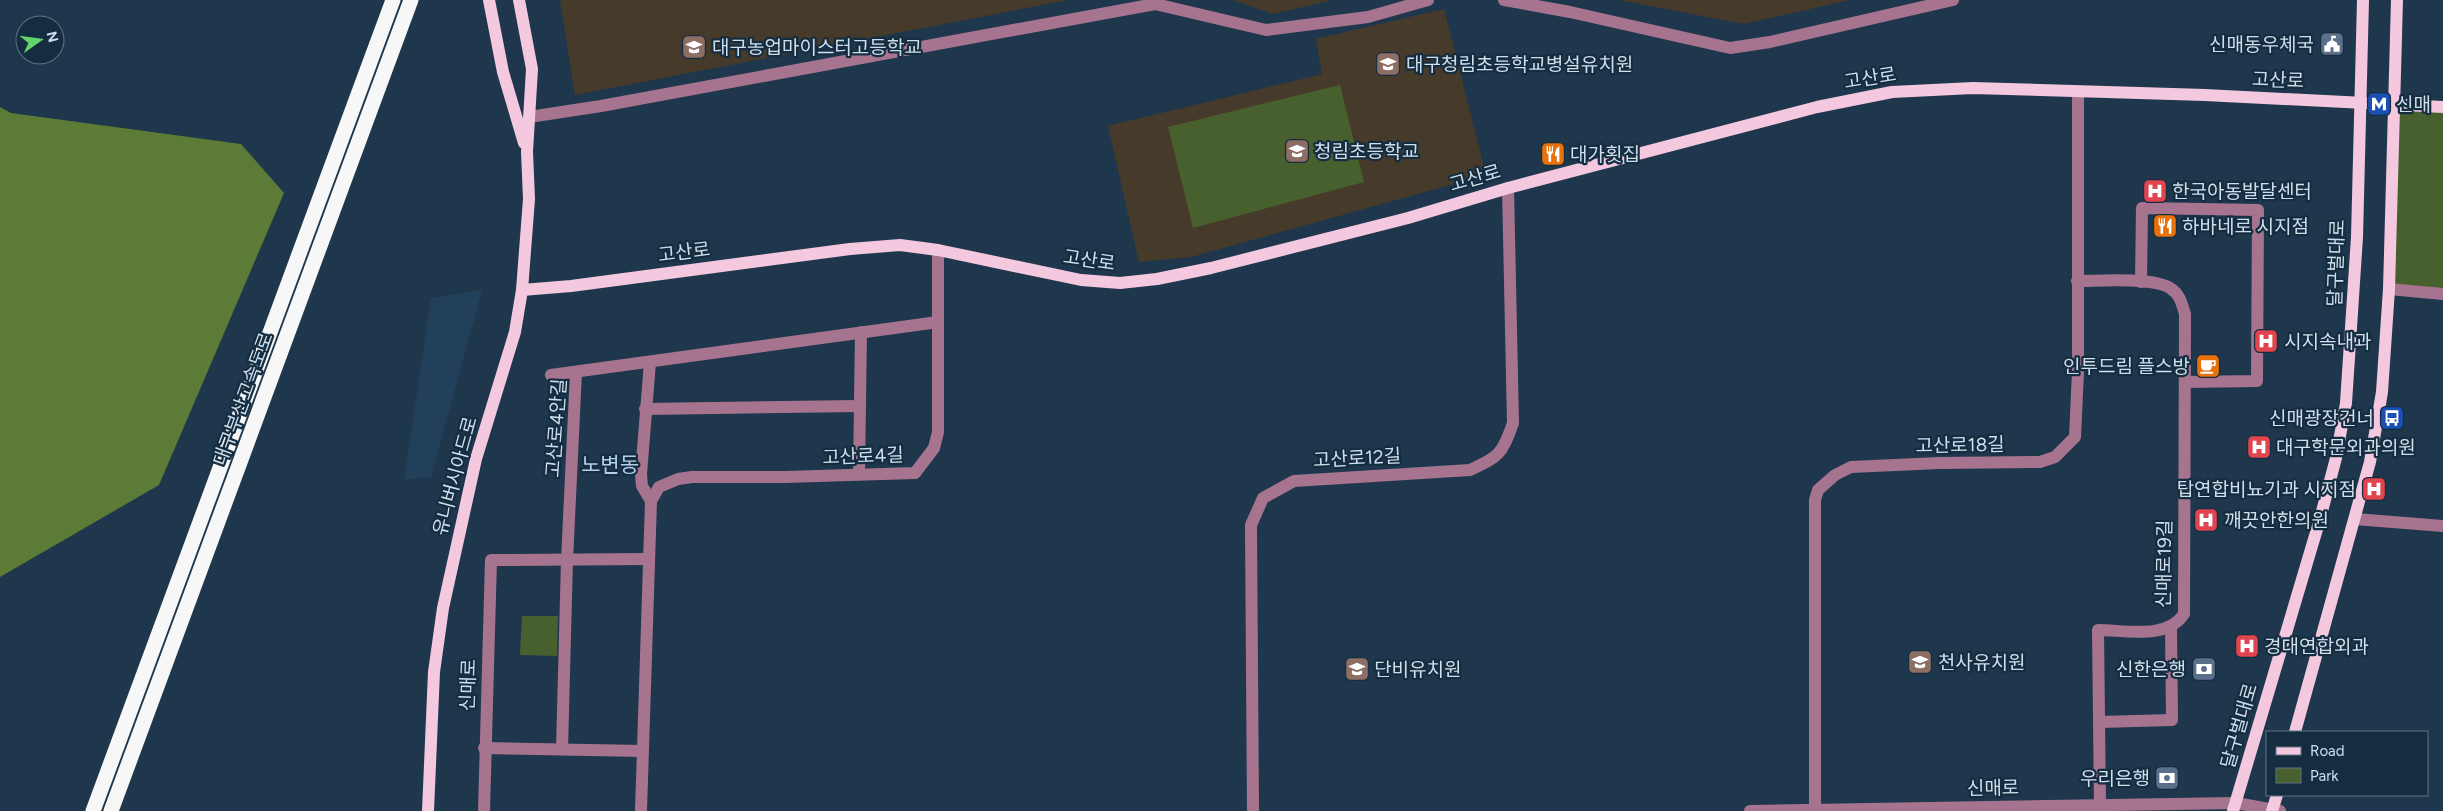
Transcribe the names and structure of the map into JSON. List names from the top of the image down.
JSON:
{
  "streets": {
    "highway": ["대구부산고속도로"],
    "main road": ["고산로", "달구벌대로", "유니버시아드로"],
    "street": [
      "고산로4안길",
      "고산로18길",
      "고산로4길",
      "고산로12길",
      "신매로19길",
      "신매로"
    ]
  },
  "crossings": [
    ["고산로", "달구벌대로"],
    ["고산로", "고산로18길"],
    ["고산로", "고산로4길"],
    ["고산로", "고산로12길"],
    ["고산로", "유니버시아드로"],
    ["달구벌대로", "신매로"],
    ["고산로4안길", "고산로4길"],
    ["고산로4안길", "신매로"],
    ["고산로18길", "신매로19길"],
    ["고산로18길", "신매로"],
    ["신매로19길", "신매로"]
  ],
  "districts": ["노변동"],
  "places": {
    "public building": ["신매동우체국"],
    "school or university": [
      "대구농업마이스터고등학교",
      "대구청림초등학교병설유치원",
      "청림초등학교",
      "천사유치원",
      "단비유치원"
    ],
    "metro station": ["신매"],
    "restaurant": ["대가횟집", "하바네로 시지점"],
    "hospital": [
      "한국아동발달센터",
      "시지속내과",
      "대구학문외과의원",
      "탑연합비뇨기과 시지점",
      "깨끗안한의원",
      "경대연합외과"
    ],
    "cafe": ["인투드림 플스방"],
    "bus stop": ["신매광장건너"],
    "bank": ["신한은행", "우리은행"]
  },
  "legend": ["Road", "Park"],
  "north": "right"
}
